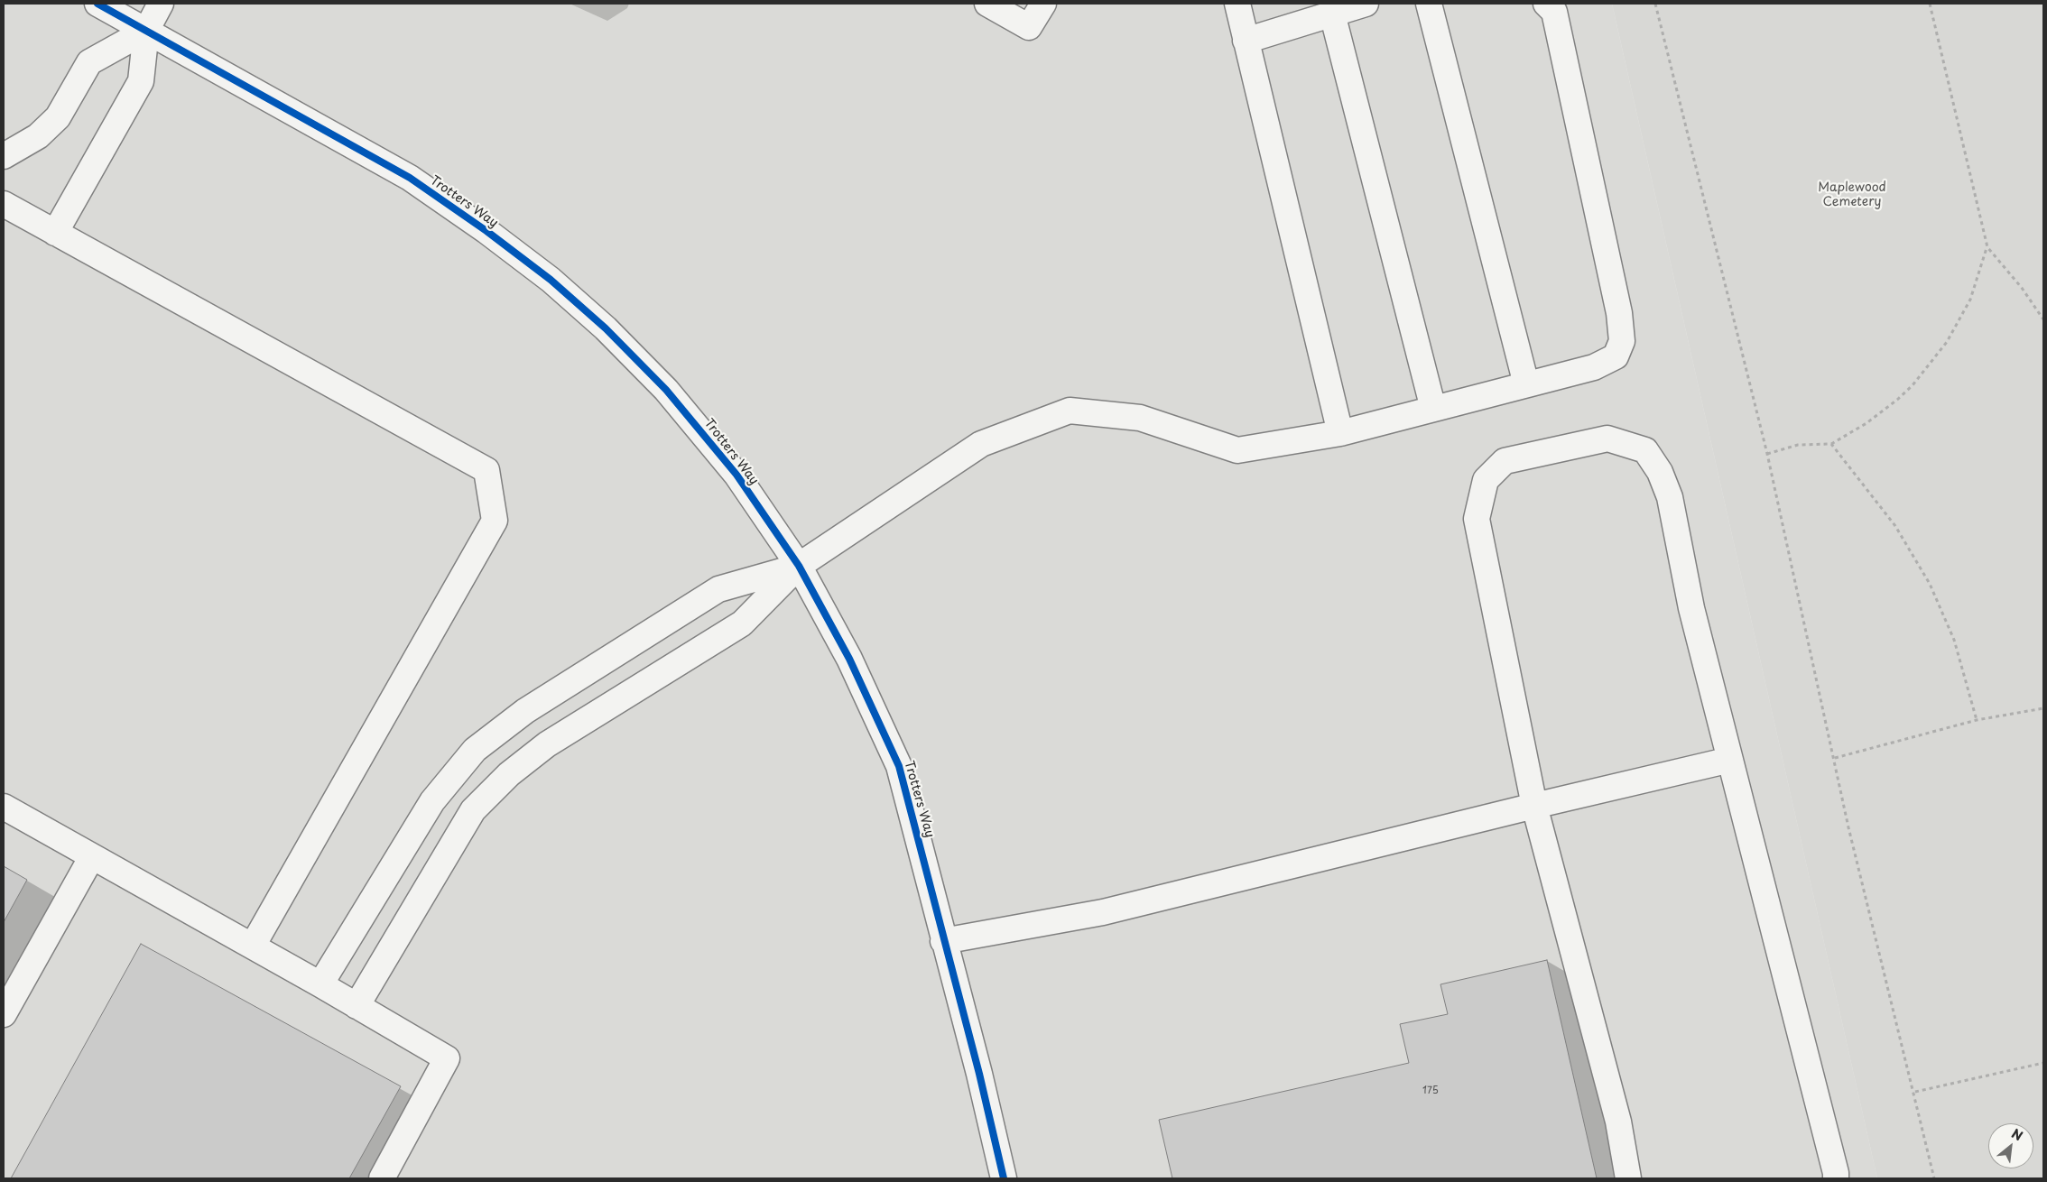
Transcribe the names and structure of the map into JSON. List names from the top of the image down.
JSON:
{
  "streets": {
    "street": ["Trotters Way"]
  },
  "parks": ["Maplewood Cemetery"],
  "house_numbers": ["175"],
  "north": "top right"
}
